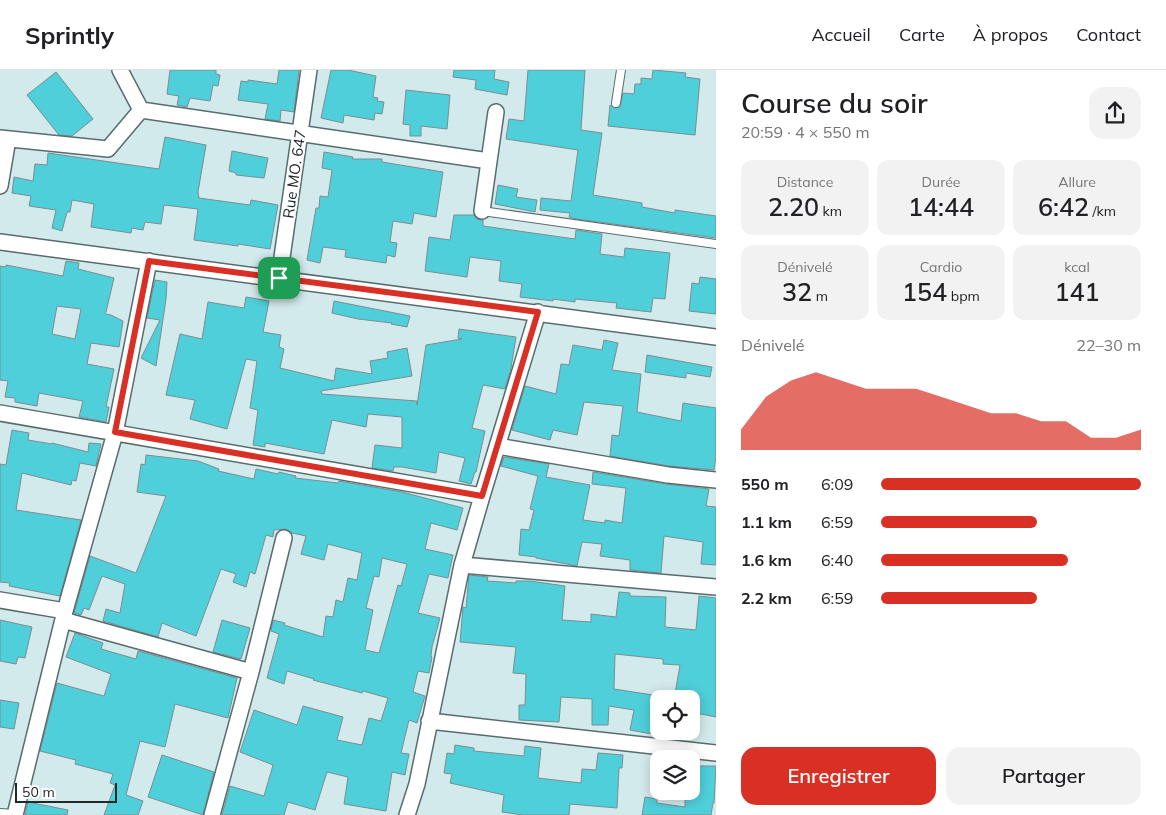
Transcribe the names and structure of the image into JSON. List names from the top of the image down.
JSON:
{
  "streets": {
    "street": ["Rue MO. 647"]
  },
  "scale_bar": "50 m",
  "page": {
    "header": "Sprintly",
    "nav": [
      "Accueil",
      "Carte",
      "À propos",
      "Contact"
    ],
    "heading": ["Course du soir", "20:59 · 4 × 550 m"],
    "stats": [
      ["Distance", "2.20 km"],
      ["Durée", "14:44"],
      ["Allure", "6:42 /km"],
      ["Dénivelé", "32 m"],
      ["Cardio", "154 bpm"],
      ["kcal", "141"]
    ],
    "chart": ["Dénivelé", "22–30 m"],
    "list": [
      {
        "name": "550 m",
        "note": "6:09"
      },
      {
        "name": "1.1 km",
        "note": "6:59"
      },
      {
        "name": "1.6 km",
        "note": "6:40"
      },
      {
        "name": "2.2 km",
        "note": "6:59"
      }
    ],
    "buttons": ["Enregistrer", "Partager"],
    "scale": "50 m"
  }
}
